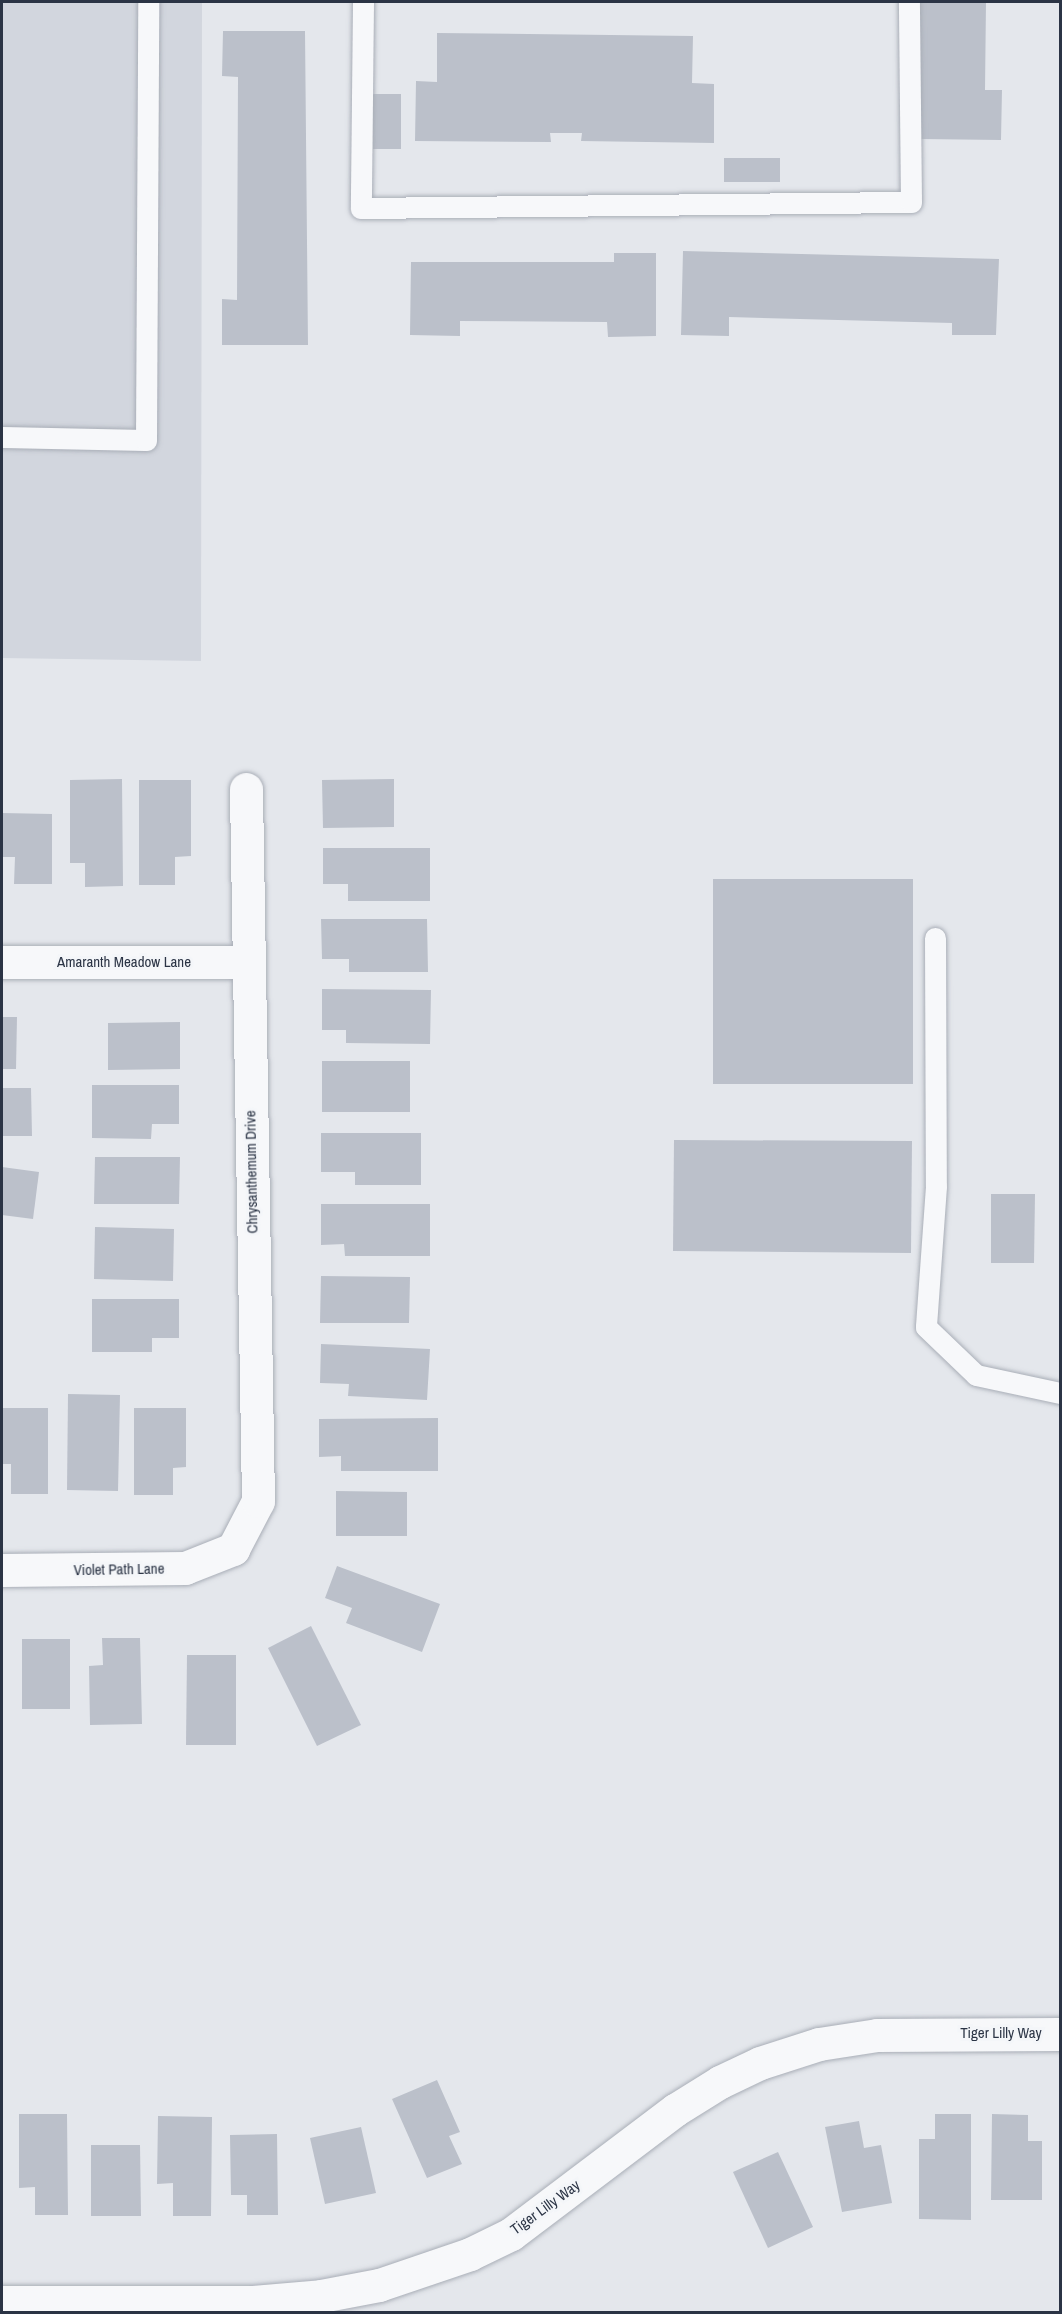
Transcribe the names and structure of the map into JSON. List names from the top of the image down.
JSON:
{
  "streets": {
    "street": [
      "Amaranth Meadow Lane",
      "Chrysanthemum Drive",
      "Violet Path Lane",
      "Tiger Lilly Way"
    ]
  },
  "crossings": [
    ["Amaranth Meadow Lane", "Chrysanthemum Drive"],
    ["Chrysanthemum Drive", "Violet Path Lane"]
  ]
}
